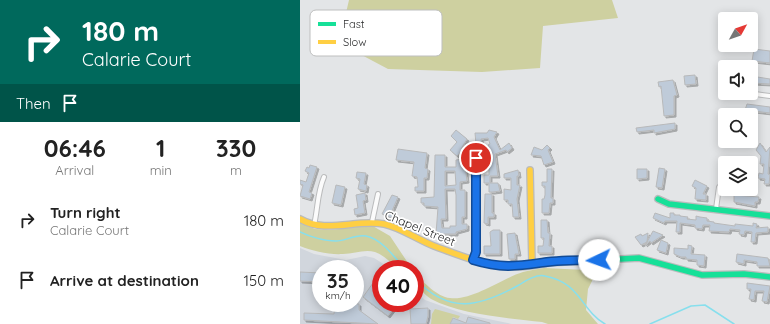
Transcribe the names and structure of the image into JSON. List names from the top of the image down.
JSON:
{
  "streets": {
    "street": ["Chapel Street"]
  },
  "legend": ["Fast", "Slow"],
  "north": "top right",
  "page": {
    "turn": ["180 m", "Calarie Court"],
    "then": "Then",
    "eta": [
      "06:46",
      "Arrival",
      "1",
      "min",
      "330",
      "m"
    ],
    "list": [
      {
        "name": "Turn right",
        "note": "Calarie Court",
        "value": "180 m"
      },
      {
        "name": "Arrive at destination",
        "value": "150 m"
      }
    ],
    "speed": "35 km/h",
    "limit": "40"
  }
}
